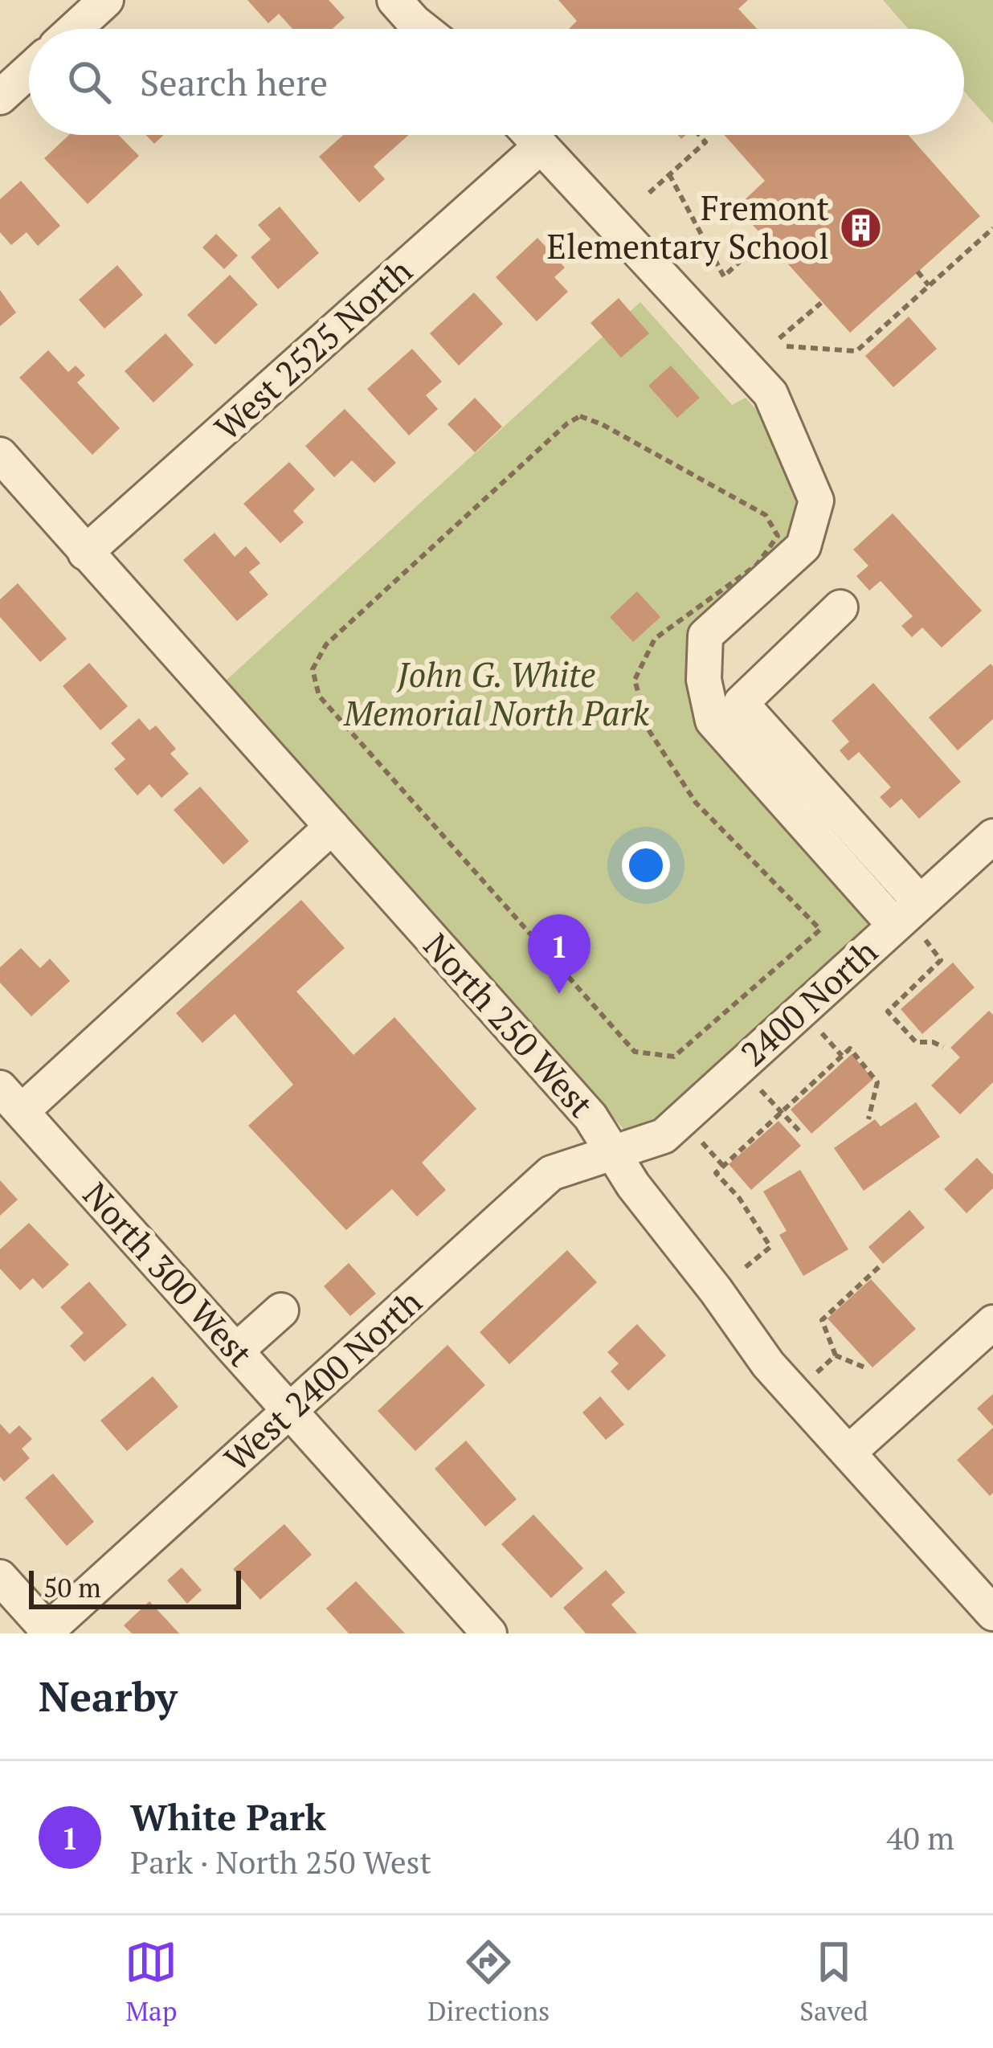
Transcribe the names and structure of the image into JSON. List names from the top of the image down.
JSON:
{
  "streets": {
    "street": [
      "West 2525 North",
      "2400 North",
      "North 250 West",
      "North 300 West",
      "West 2400 North"
    ]
  },
  "crossings": [
    ["West 2525 North", "North 250 West"],
    ["2400 North", "North 250 West"],
    ["2400 North", "West 2400 North"],
    ["North 250 West", "West 2400 North"],
    ["North 300 West", "West 2400 North"]
  ],
  "parks": ["John G. White Memorial North Park"],
  "places": {
    "building": ["Fremont Elementary School"]
  },
  "scale_bar": "50 m",
  "page": {
    "search": "Search here",
    "pins": "1",
    "scale": "50 m",
    "heading": "Nearby",
    "list": [
      {
        "mark": "1",
        "name": "White Park",
        "note": "Park · North 250 West",
        "value": "40 m"
      }
    ],
    "nav": ["Map", "Directions", "Saved"]
  }
}
